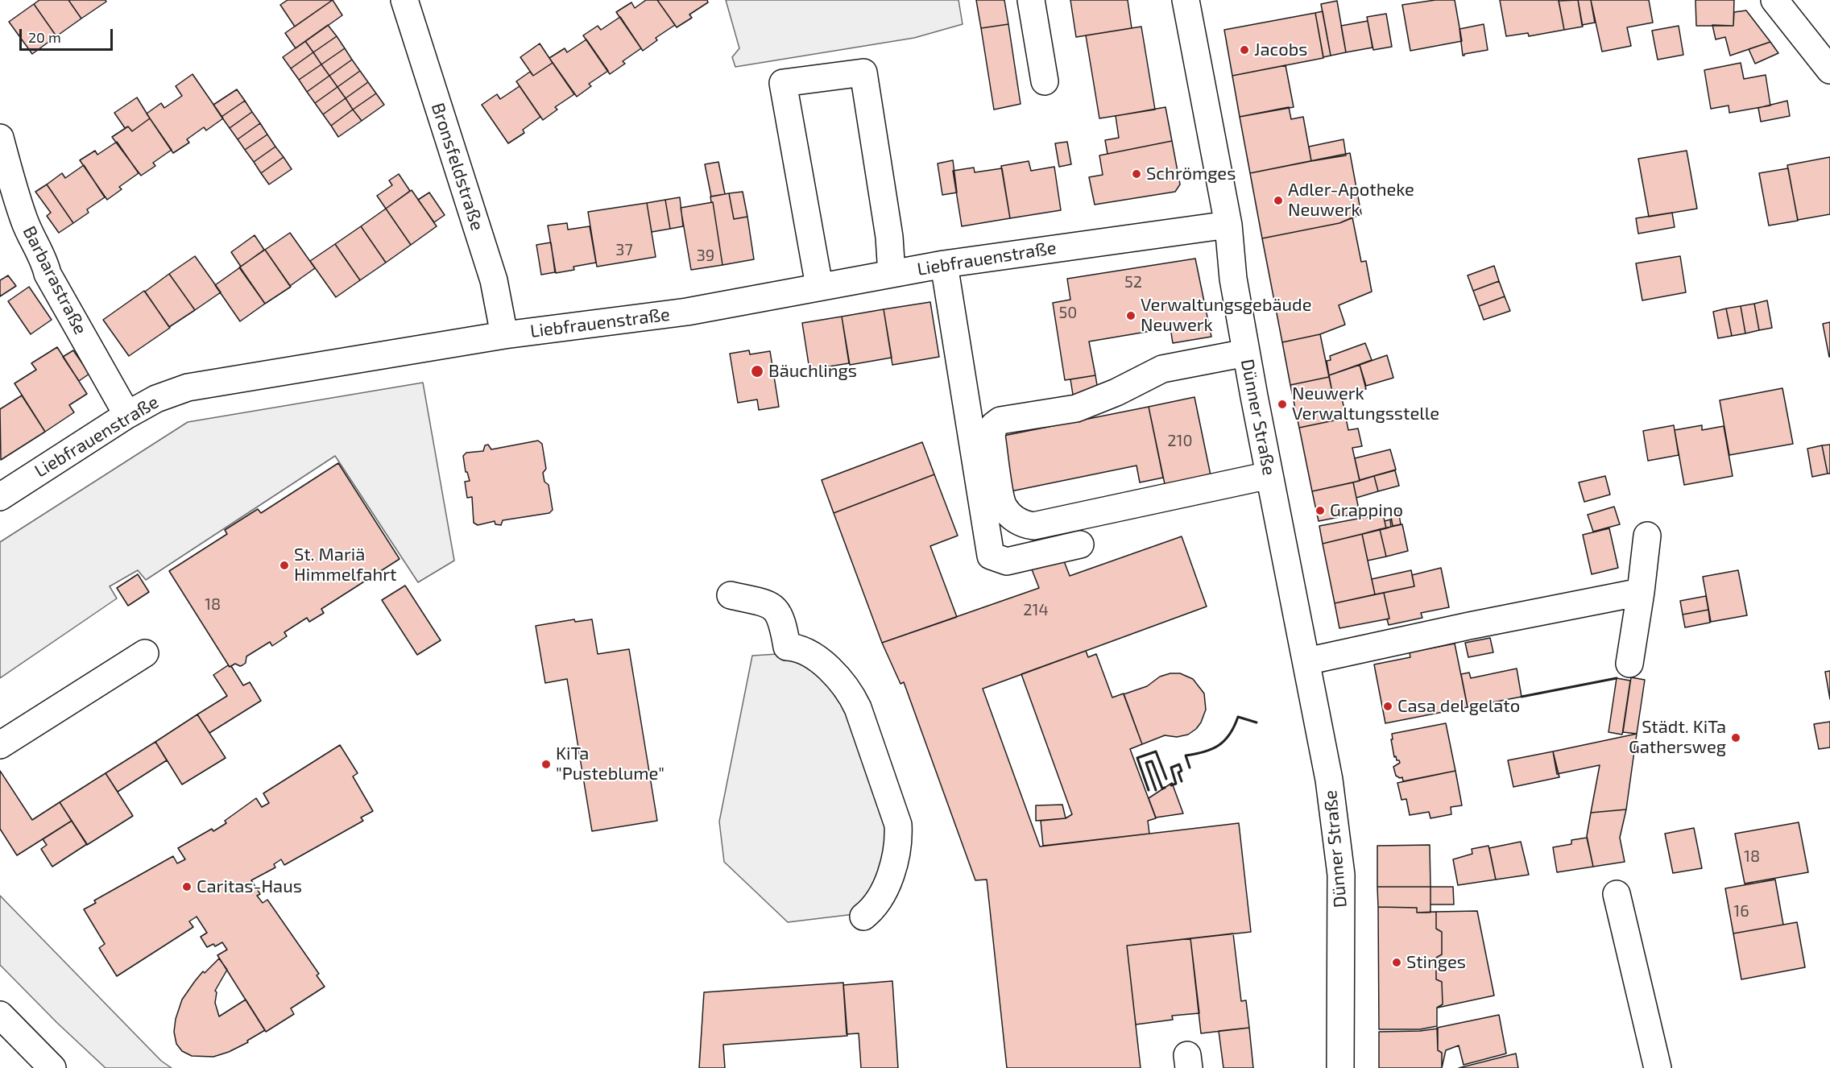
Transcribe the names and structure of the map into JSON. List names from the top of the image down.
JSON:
{
  "streets": {
    "street": [
      "Bronsfeldstraße",
      "Liebfrauenstraße",
      "Barbarastraße",
      "Dünner Straße"
    ]
  },
  "crossings": [
    ["Bronsfeldstraße", "Liebfrauenstraße"],
    ["Liebfrauenstraße", "Barbarastraße"],
    ["Liebfrauenstraße", "Dünner Straße"]
  ],
  "places": [
    "Jacobs",
    "Schrömges",
    "Adler-Apotheke Neuwerk",
    "Verwaltungsgebäude Neuwerk",
    "Bäuchlings",
    "Neuwerk Verwaltungsstelle",
    "Grappino",
    "St. Mariä Himmelfahrt",
    "Casa del gelato",
    "Städt. KiTa Gathersweg",
    "KiTa \"Pusteblume\"",
    "Caritas-Haus",
    "Stinges"
  ],
  "house_numbers": [
    "37",
    "39",
    "52",
    "50",
    "210",
    "18",
    "214",
    "18",
    "16"
  ],
  "scale_bar": "20 m"
}
